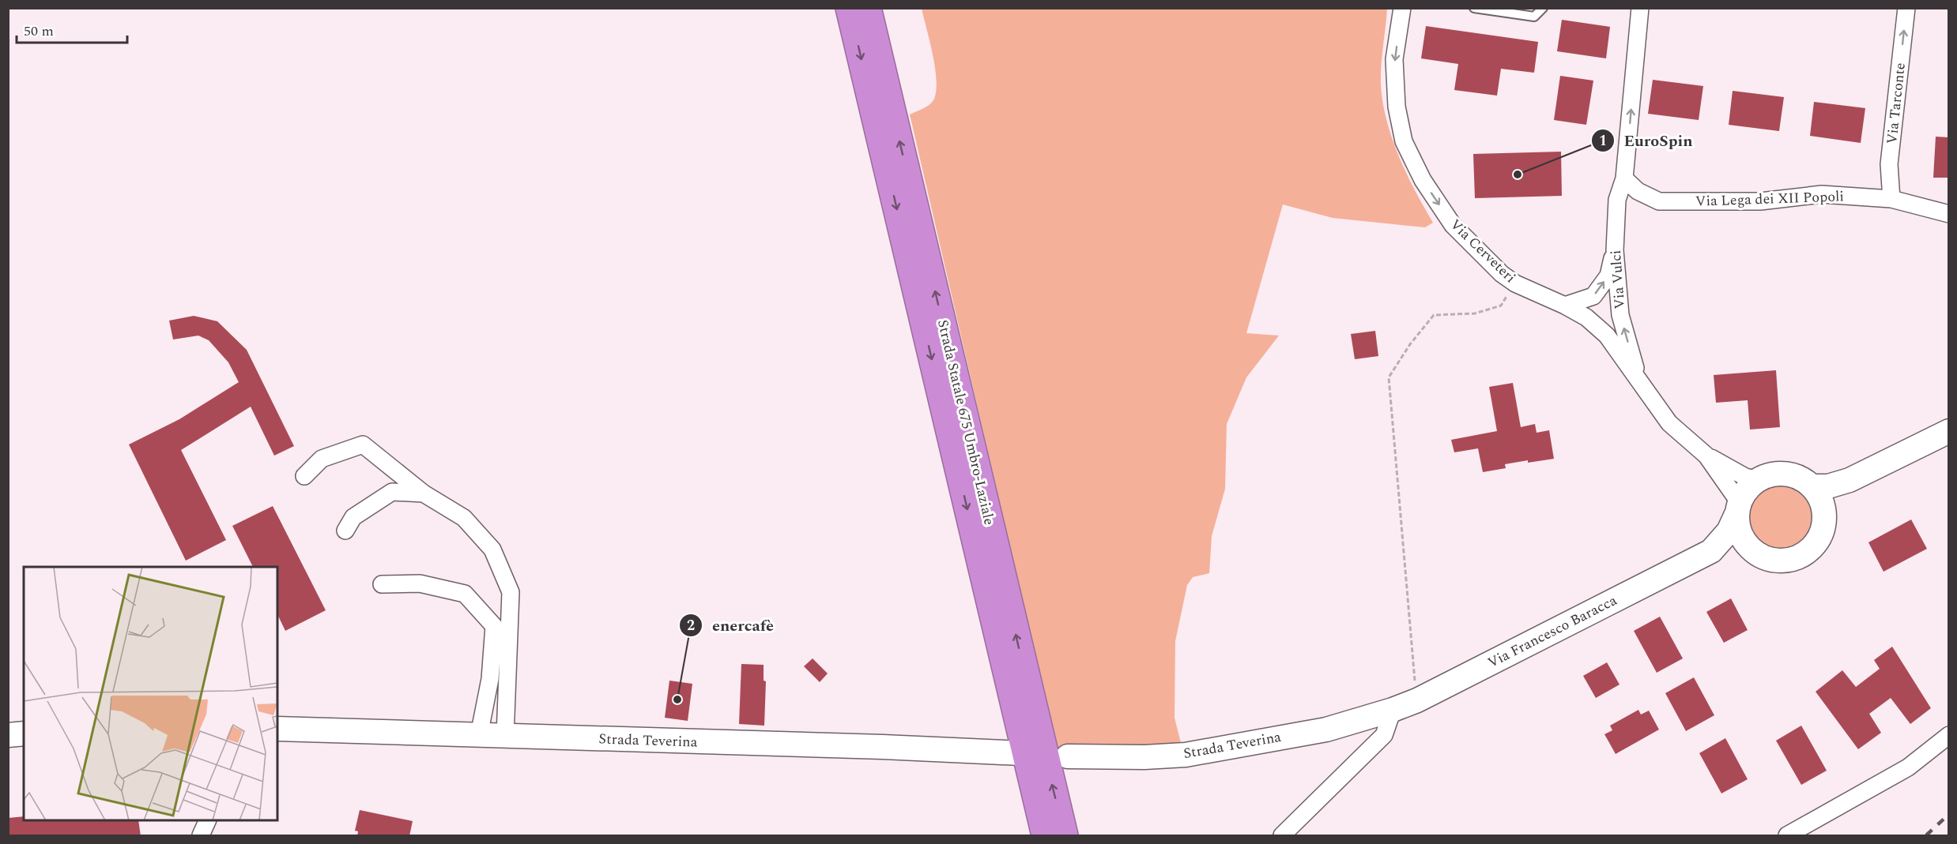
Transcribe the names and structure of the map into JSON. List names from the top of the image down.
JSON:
{
  "streets": {
    "highway": ["Strada Statale 675 Umbro-Laziale"],
    "main road": ["Via Francesco Baracca", "Strada Teverina"],
    "street": [
      "Via Tarconte",
      "Via Lega dei XII Popoli",
      "Via Cerveteri",
      "Via Vulci"
    ]
  },
  "crossings": [
    ["Via Tarconte", "Via Lega dei XII Popoli"],
    ["Via Lega dei XII Popoli", "Via Vulci"],
    ["Via Cerveteri", "Via Vulci"],
    ["Via Francesco Baracca", "Strada Teverina"]
  ],
  "one_way": ["Via Tarconte", "Via Cerveteri", "Via Vulci"],
  "places": ["EuroSpin", "enercafè"],
  "scale_bar": "50 m"
}
